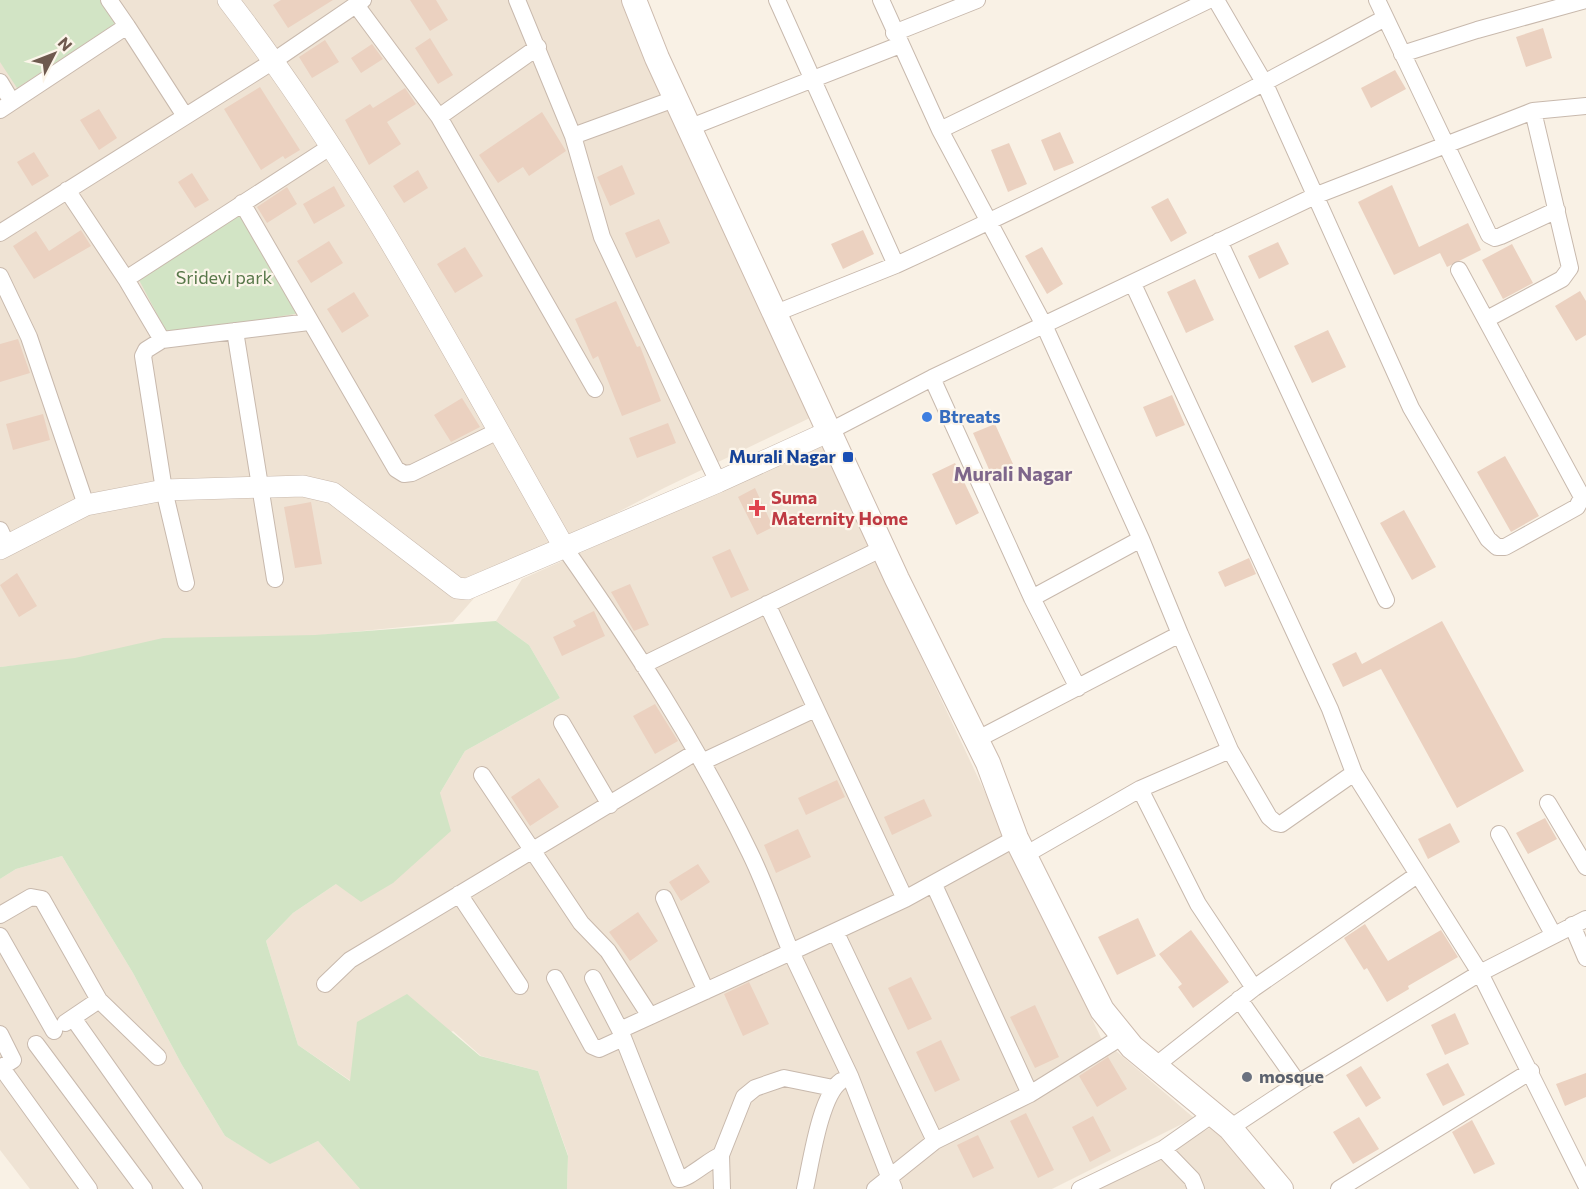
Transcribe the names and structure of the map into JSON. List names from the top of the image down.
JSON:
{
  "districts": ["Murali Nagar"],
  "parks": ["Sridevi park"],
  "places": {
    "other": ["Btreats", "mosque"],
    "transit": ["Murali Nagar"],
    "health": ["Suma Maternity Home"]
  },
  "north": "top right"
}
